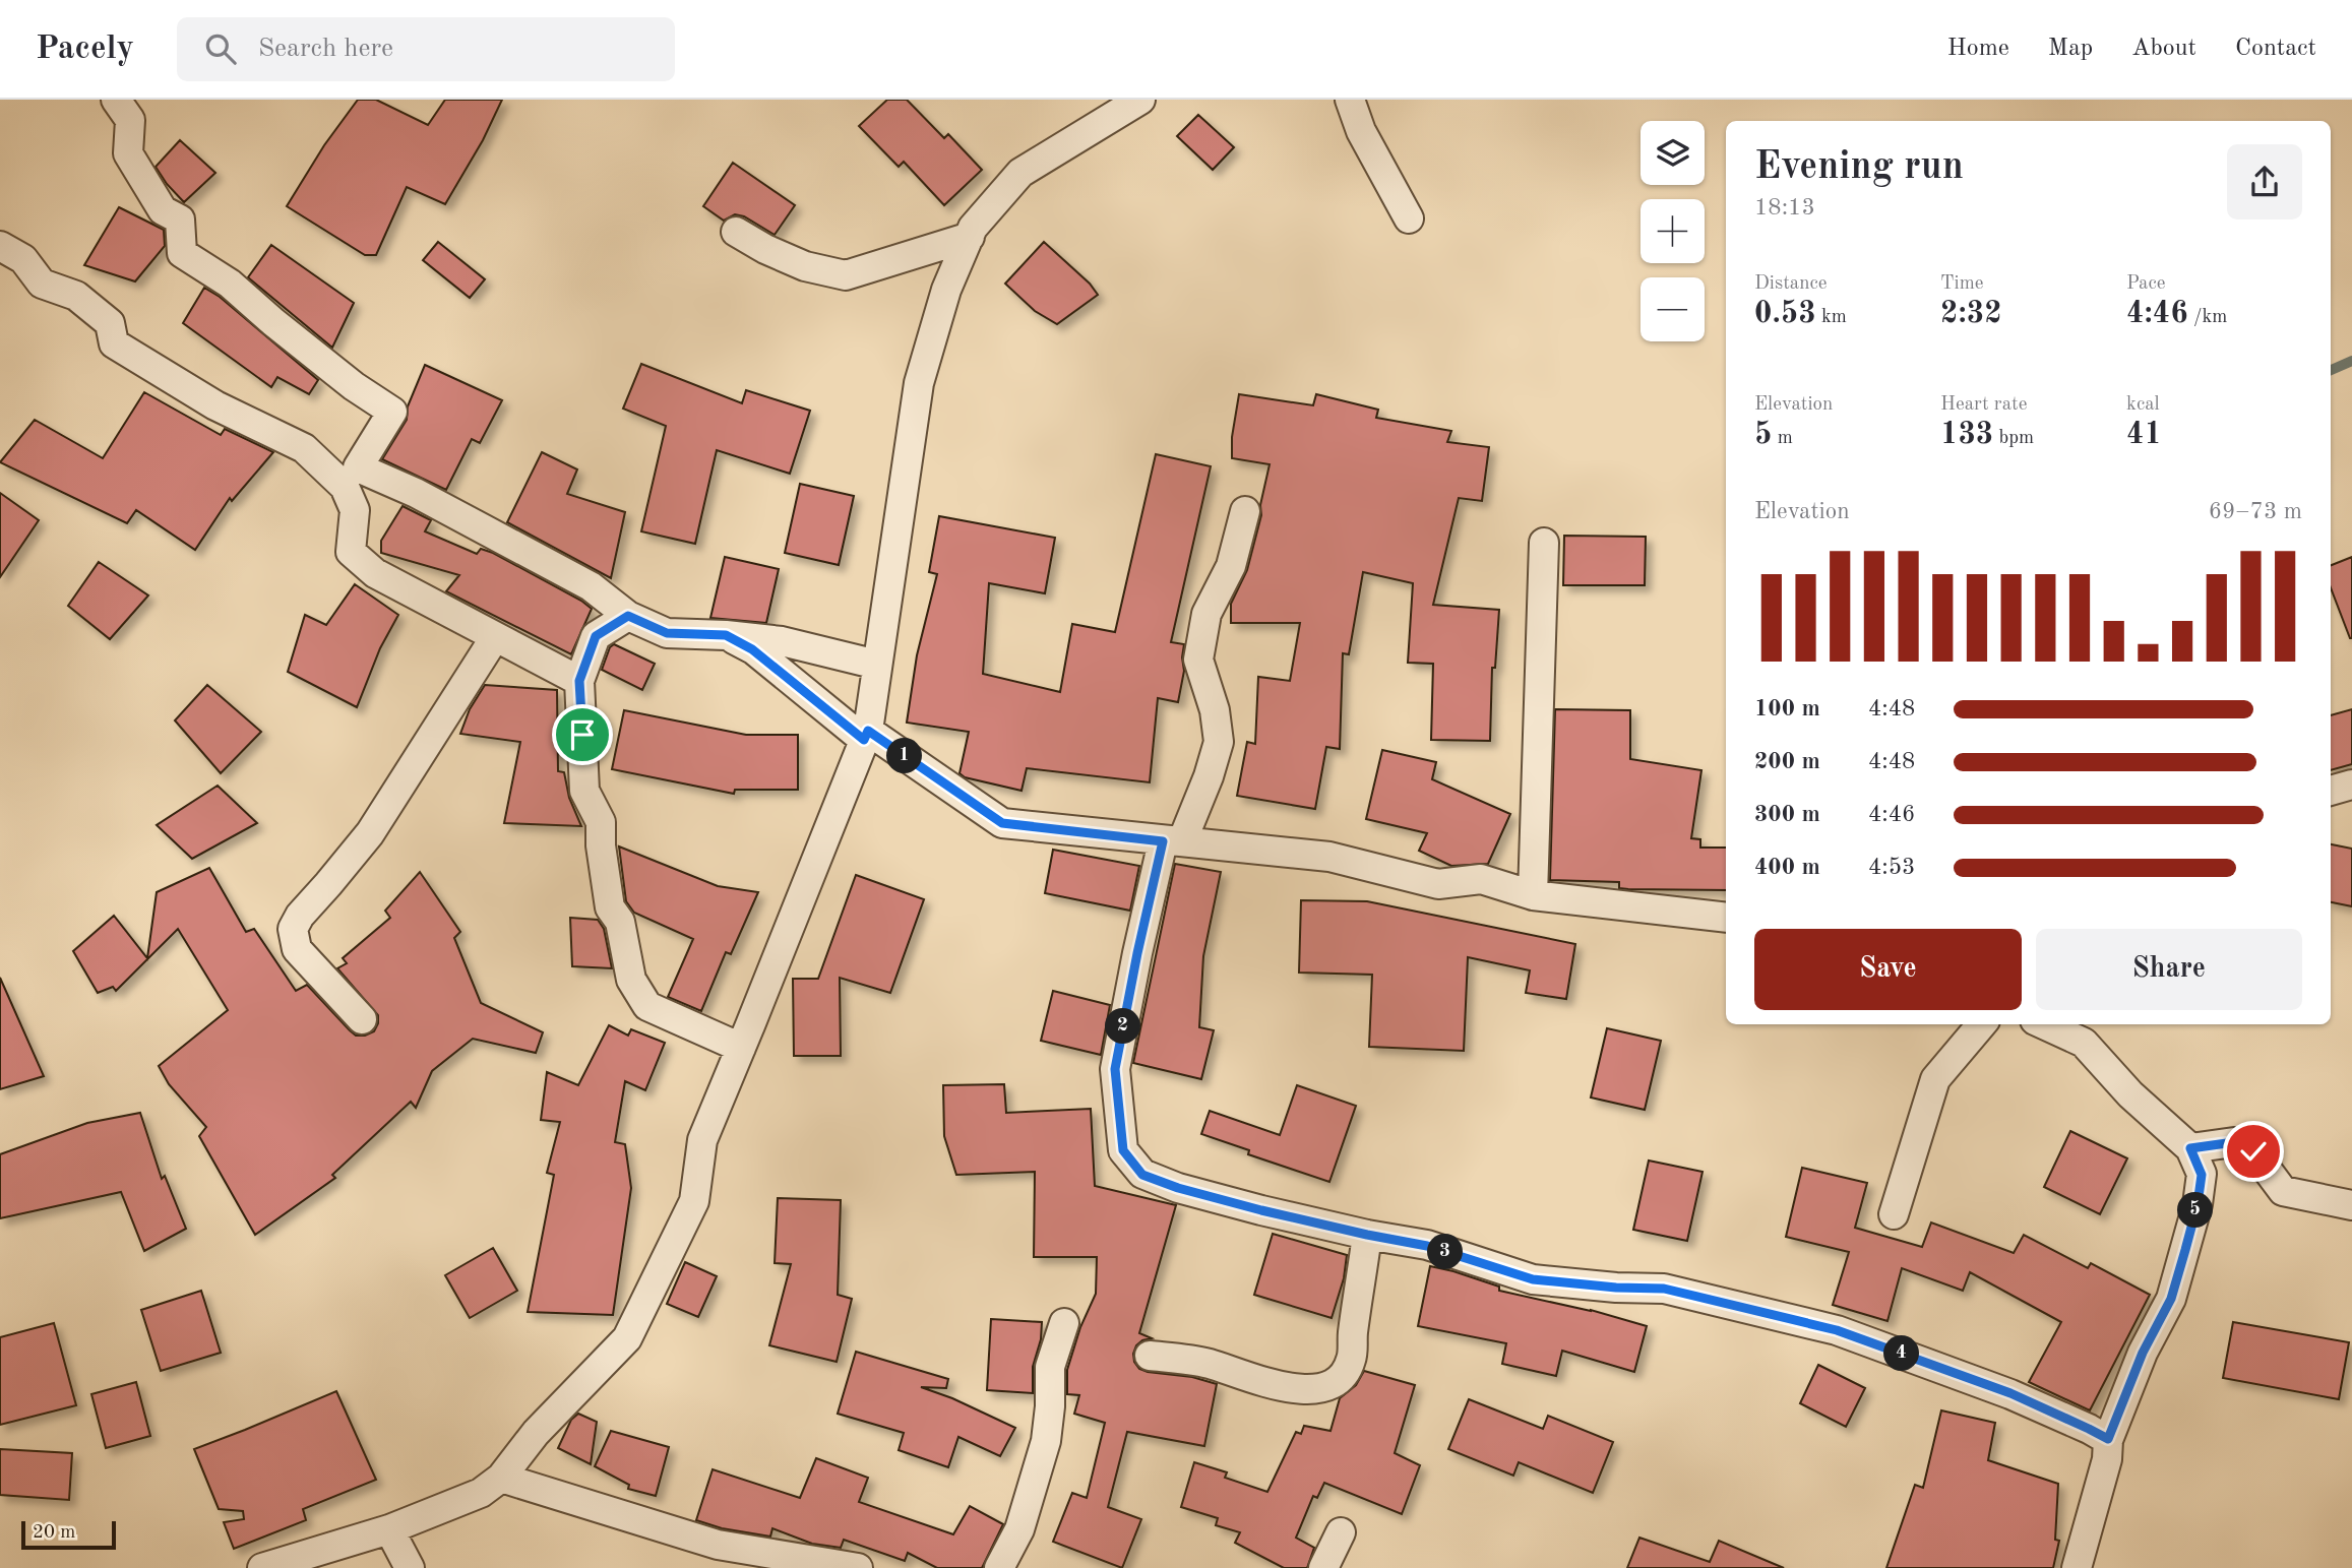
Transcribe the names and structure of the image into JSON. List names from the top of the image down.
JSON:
{
  "scale_bar": "20 m",
  "page": {
    "header": "Pacely",
    "search": "Search here",
    "nav": [
      "Home",
      "Map",
      "About",
      "Contact"
    ],
    "map_buttons": ["+", "−"],
    "heading": ["Evening run", "18:13"],
    "stats": [
      ["Distance", "0.53 km"],
      ["Time", "2:32"],
      ["Pace", "4:46 /km"],
      ["Elevation", "5 m"],
      ["Heart rate", "133 bpm"],
      ["kcal", "41"]
    ],
    "chart": ["Elevation", "69–73 m"],
    "list": [
      {
        "name": "100 m",
        "note": "4:48"
      },
      {
        "name": "200 m",
        "note": "4:48"
      },
      {
        "name": "300 m",
        "note": "4:46"
      },
      {
        "name": "400 m",
        "note": "4:53"
      }
    ],
    "pins": [
      "1",
      "2",
      "5",
      "3",
      "4"
    ],
    "buttons": ["Save", "Share"],
    "scale": "20 m"
  }
}
